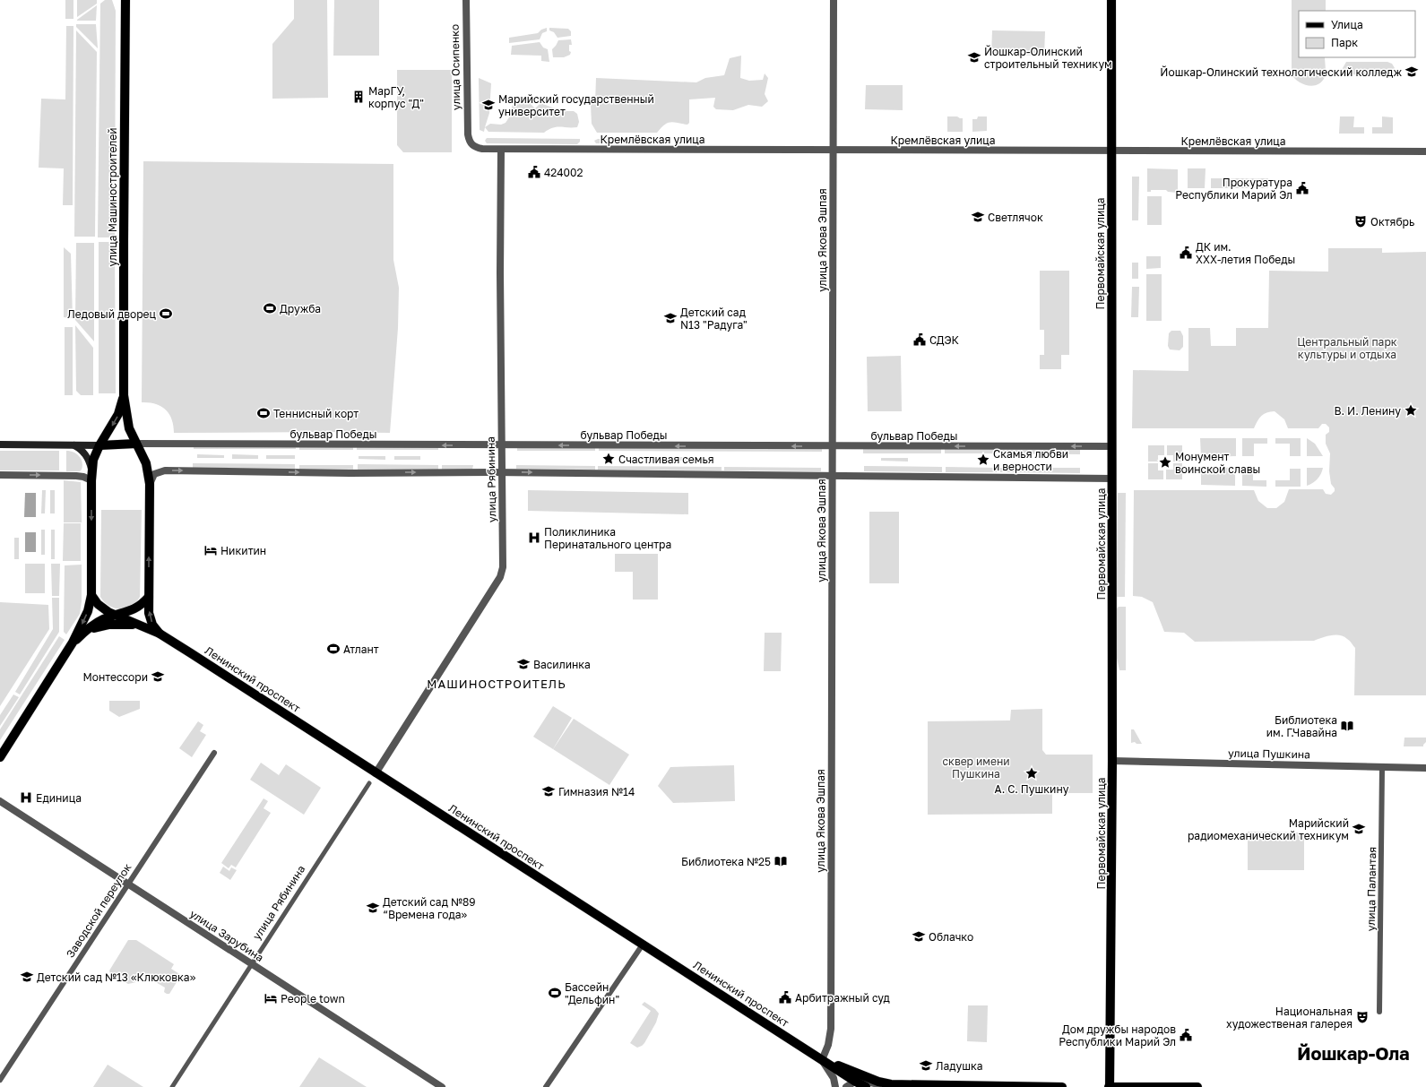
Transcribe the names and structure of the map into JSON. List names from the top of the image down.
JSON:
{
  "streets": {
    "main road": ["улица Машиностроителей", "Первомайская улица", "Ленинский проспект"],
    "street": [
      "улица Осипенко",
      "Кремлёвская улица",
      "улица Якова Эшпая",
      "бульвар Победы",
      "улица Рябинина",
      "улица Пушкина",
      "улица Палантая",
      "Заводской переулок",
      "улица Зарубина"
    ]
  },
  "crossings": [
    ["улица Осипенко", "Кремлёвская улица"],
    ["Кремлёвская улица", "улица Якова Эшпая"],
    ["Кремлёвская улица", "Первомайская улица"],
    ["Кремлёвская улица", "улица Рябинина"],
    ["улица Машиностроителей", "бульвар Победы"],
    ["улица Машиностроителей", "Ленинский проспект"],
    ["улица Якова Эшпая", "бульвар Победы"],
    ["улица Якова Эшпая", "Ленинский проспект"],
    ["Первомайская улица", "бульвар Победы"],
    ["Первомайская улица", "улица Пушкина"],
    ["бульвар Победы", "улица Рябинина"],
    ["улица Рябинина", "Ленинский проспект"],
    ["улица Рябинина", "улица Зарубина"],
    ["улица Пушкина", "улица Палантая"],
    ["Заводской переулок", "улица Зарубина"]
  ],
  "districts": ["МАШИНОСТРОИТЕЛЬ", "Йошкар-Ола"],
  "parks": ["Центральный парк культуры и отдыха", "сквер имени Пушкина"],
  "places": {
    "school or university": [
      "Йошкар-Олинский строительный техникум",
      "Йошкар-Олинский технологический колледж",
      "Марийский государственный университет",
      "Светлячок",
      "Детский сад N13 \"Радуга\"",
      "Василинка",
      "Монтессори",
      "Гимназия №14",
      "Марийский радиомеханический техникум",
      "Детский сад №89 “Времена года»",
      "Облачко",
      "Детский сад №13 «Клюковка»",
      "Ладушка"
    ],
    "building": ["МарГУ, корпус \"Д\""],
    "public building": [
      "424002",
      "Прокуратура Республики Марий Эл",
      "ДК им. ХХХ-летия Победы",
      "СДЭК",
      "Арбитражный суд",
      "Дом дружбы народов Республики Марий Эл"
    ],
    "theatre": ["Октябрь", "Национальная художественая галерея"],
    "sports": [
      "Дружба",
      "Ледовый дворец",
      "Теннисный корт",
      "Атлант",
      "Бассейн \"Дельфин\""
    ],
    "place": [
      "В. И. Ленину",
      "Счастливая семья",
      "Скамья любви и верности",
      "Монумент воинской славы",
      "А. С. Пушкину"
    ],
    "hospital": ["Поликлиника Перинатального центра", "Единица"],
    "hotel": ["Никитин", "People town"],
    "library": ["Библиотека им. Г.Чавайна", "Библиотека №25"]
  },
  "legend": ["Улица", "Парк"]
}
